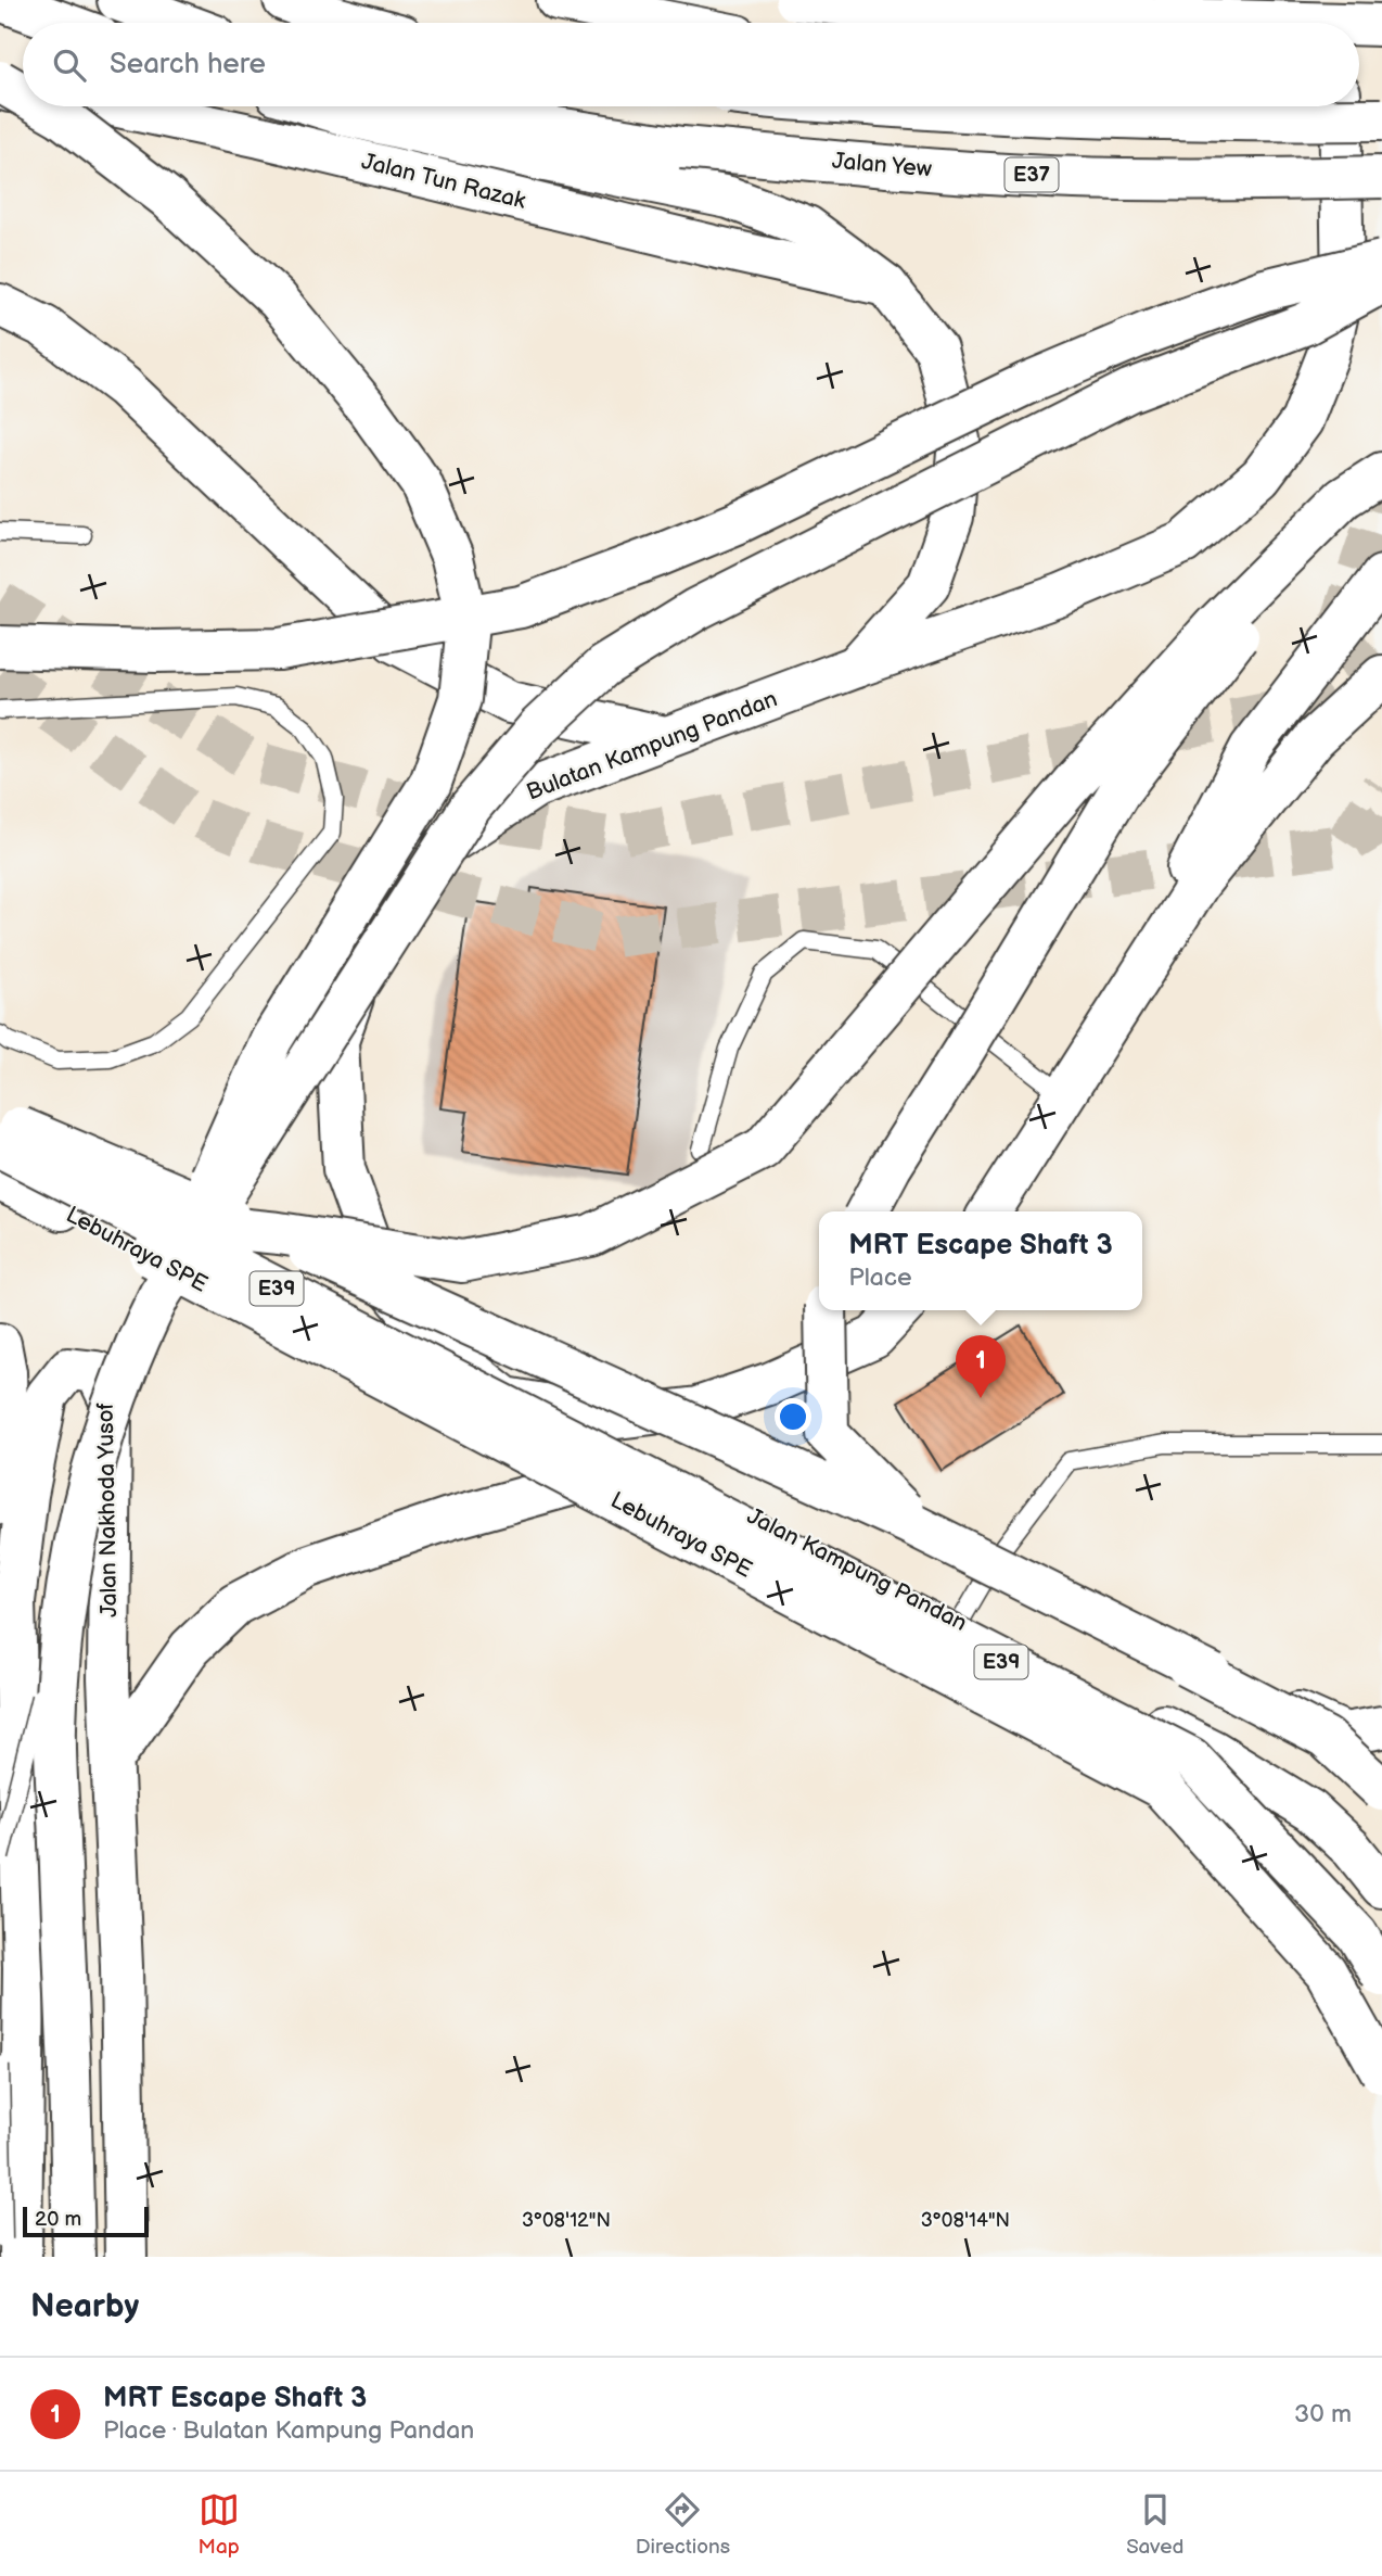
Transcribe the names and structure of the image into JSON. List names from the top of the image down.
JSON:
{
  "streets": {
    "main road": [
      "Jalan Yew",
      "E37",
      "Jalan Tun Razak",
      "Bulatan Kampung Pandan",
      "Lebuhraya SPE",
      "E39",
      "Jalan Nakhoda Yusof",
      "Jalan Kampung Pandan"
    ]
  },
  "crossings": [
    ["Bulatan Kampung Pandan", "Jalan Kampung Pandan"]
  ],
  "scale_bar": "20 m",
  "page": {
    "search": "Search here",
    "popup": ["MRT Escape Shaft 3", "Place"],
    "pins": "1",
    "scale": "20 m",
    "heading": "Nearby",
    "list": [
      {
        "mark": "1",
        "name": "MRT Escape Shaft 3",
        "note": "Place · Bulatan Kampung Pandan",
        "value": "30 m"
      }
    ],
    "nav": ["Map", "Directions", "Saved"]
  },
  "coordinates": ["3°08'12\"N", "3°08'14\"N"]
}
